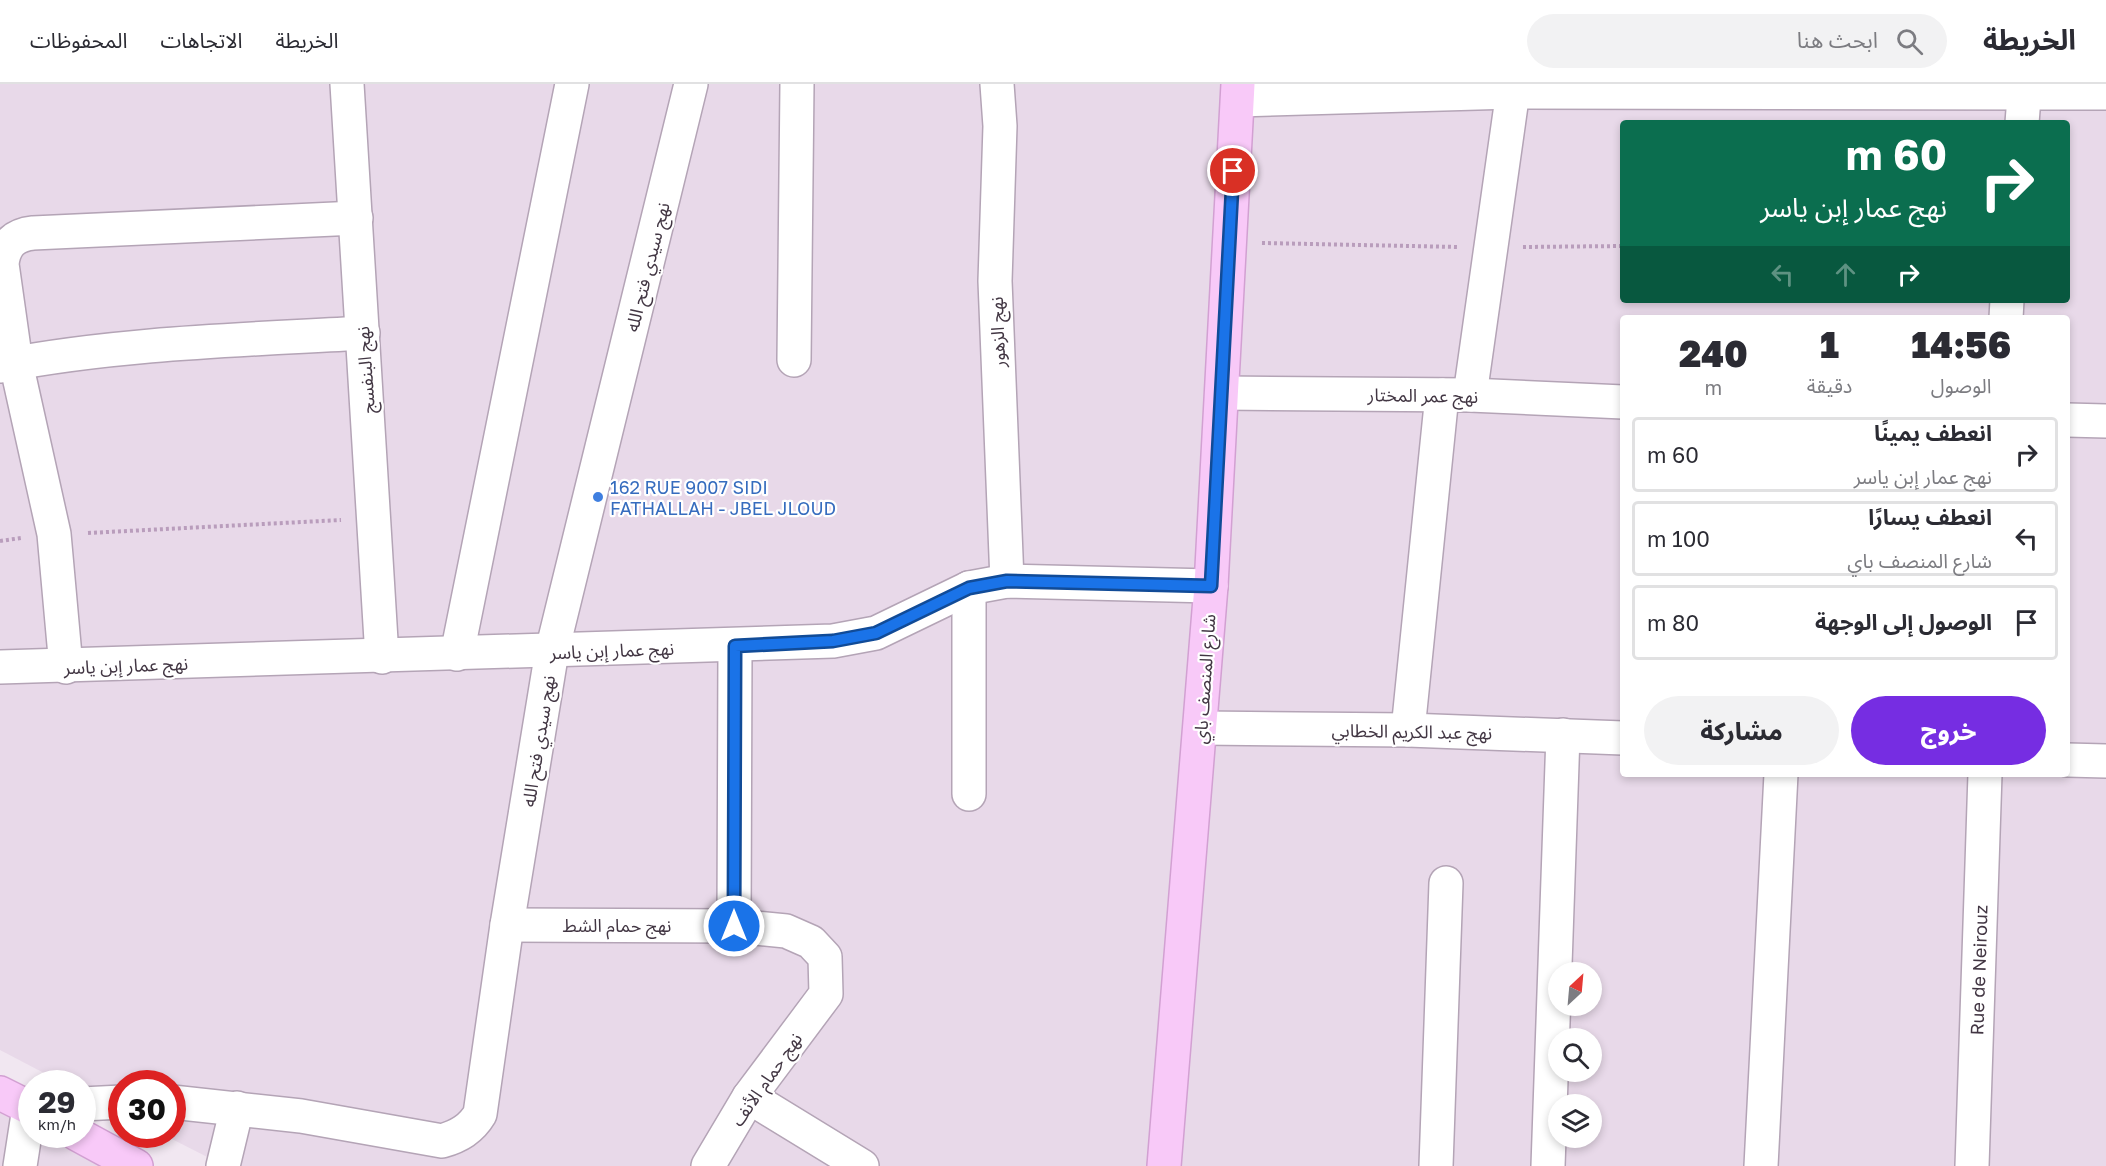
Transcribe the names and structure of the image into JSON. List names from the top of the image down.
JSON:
{
  "streets": {
    "street": [
      "نهج سيدي فتح الله",
      "نهج الزهور",
      "نهج البنفسج",
      "نهج عمر المختار",
      "نهج عمار إبن ياسر",
      "شارع المنصف باي",
      "نهج عبد الكريم الخطابي",
      "نهج حمام الشط",
      "Rue de Neirouz",
      "نهج حمام الأنف"
    ]
  },
  "crossings": [
    ["نهج سيدي فتح الله", "نهج عمار إبن ياسر"],
    ["نهج سيدي فتح الله", "نهج حمام الشط"],
    ["نهج الزهور", "نهج عمار إبن ياسر"],
    ["نهج البنفسج", "نهج عمار إبن ياسر"],
    ["نهج عمر المختار", "شارع المنصف باي"],
    ["نهج عمار إبن ياسر", "شارع المنصف باي"],
    ["شارع المنصف باي", "نهج عبد الكريم الخطابي"],
    ["نهج حمام الشط", "نهج حمام الأنف"]
  ],
  "places": ["162 RUE 9007 SIDI FATHALLAH - JBEL JLOUD"],
  "north": "top right",
  "page": {
    "header": "الخريطة",
    "search": "ابحث هنا",
    "nav": ["الخريطة", "الاتجاهات", "المحفوظات"],
    "turn": ["60 m", "نهج عمار إبن ياسر"],
    "eta": [
      "14:56",
      "الوصول",
      "1",
      "دقيقة",
      "240",
      "m"
    ],
    "list": [
      {
        "name": "انعطف يمينًا",
        "note": "نهج عمار إبن ياسر",
        "value": "60 m"
      },
      {
        "name": "انعطف يسارًا",
        "note": "شارع المنصف باي",
        "value": "100 m"
      },
      {
        "name": "الوصول إلى الوجهة",
        "value": "80 m"
      }
    ],
    "buttons": ["خروج", "مشاركة"],
    "speed": "29 km/h",
    "limit": "30"
  }
}
